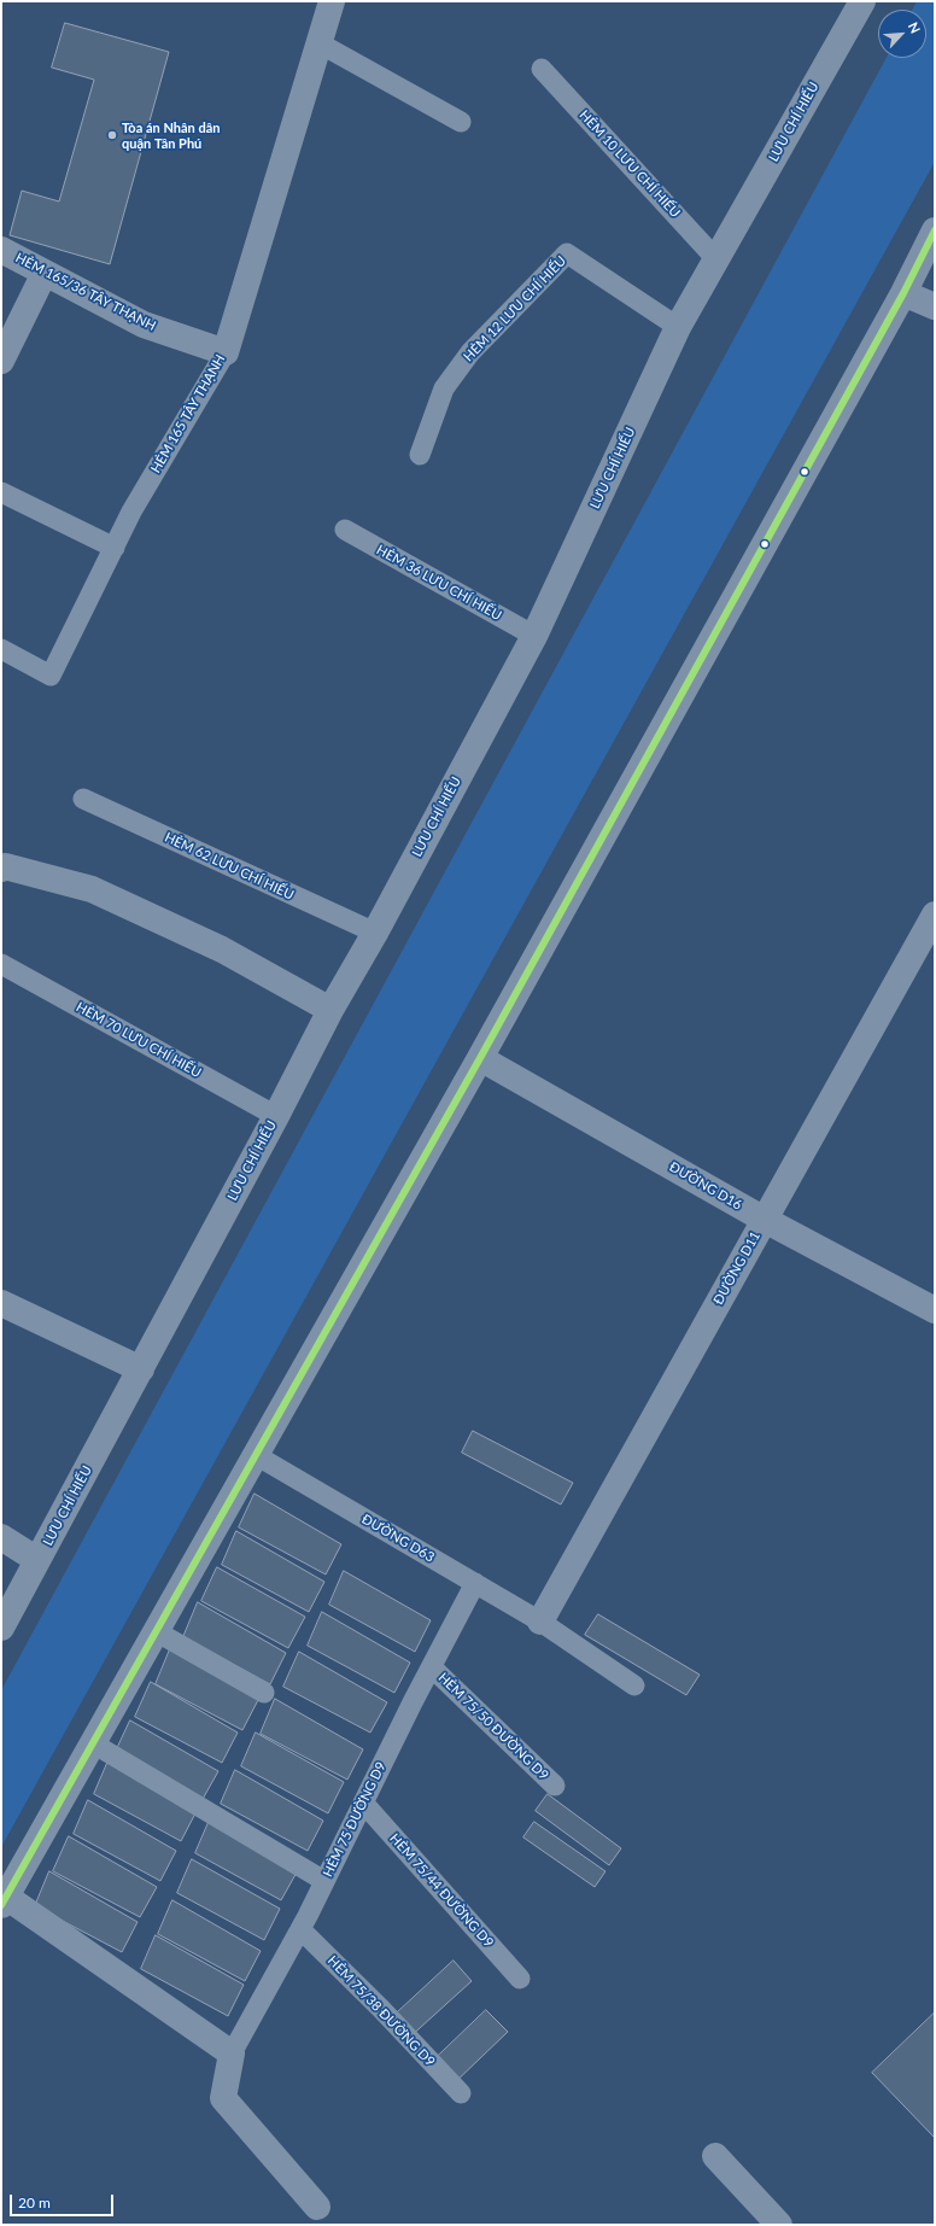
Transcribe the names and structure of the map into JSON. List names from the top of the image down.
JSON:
{
  "streets": {
    "street": [
      "LƯU CHÍ HIẾU",
      "HẺM 165/36 TÂY THẠNH",
      "HẺM 165 TÂY THẠNH",
      "ĐƯỜNG D16",
      "ĐƯỜNG D11",
      "HẺM 75 ĐƯỜNG D9"
    ],
    "lane": [
      "HẺM 10 LƯU CHÍ HIẾU",
      "HẺM 12 LƯU CHÍ HIẾU",
      "HẺM 36 LƯU CHÍ HIẾU",
      "HẺM 62 LƯU CHÍ HIẾU",
      "HẺM 70 LƯU CHÍ HIẾU",
      "ĐƯỜNG D63",
      "HẺM 75/50 ĐƯỜNG D9",
      "HẺM 75/44 ĐƯỜNG D9",
      "HẺM 75/38 ĐƯỜNG D9"
    ]
  },
  "crossings": [
    ["LƯU CHÍ HIẾU", "HẺM 10 LƯU CHÍ HIẾU"],
    ["LƯU CHÍ HIẾU", "HẺM 12 LƯU CHÍ HIẾU"],
    ["LƯU CHÍ HIẾU", "HẺM 36 LƯU CHÍ HIẾU"],
    ["LƯU CHÍ HIẾU", "HẺM 62 LƯU CHÍ HIẾU"],
    ["LƯU CHÍ HIẾU", "HẺM 70 LƯU CHÍ HIẾU"],
    ["HẺM 165/36 TÂY THẠNH", "HẺM 165 TÂY THẠNH"],
    ["ĐƯỜNG D16", "ĐƯỜNG D11"],
    ["ĐƯỜNG D11", "ĐƯỜNG D63"],
    ["ĐƯỜNG D63", "HẺM 75 ĐƯỜNG D9"],
    ["HẺM 75/50 ĐƯỜNG D9", "HẺM 75 ĐƯỜNG D9"],
    ["HẺM 75 ĐƯỜNG D9", "HẺM 75/44 ĐƯỜNG D9"],
    ["HẺM 75 ĐƯỜNG D9", "HẺM 75/38 ĐƯỜNG D9"]
  ],
  "places": ["Tòa án Nhân dân quận Tân Phú"],
  "scale_bar": "20 m",
  "north": "top right"
}
